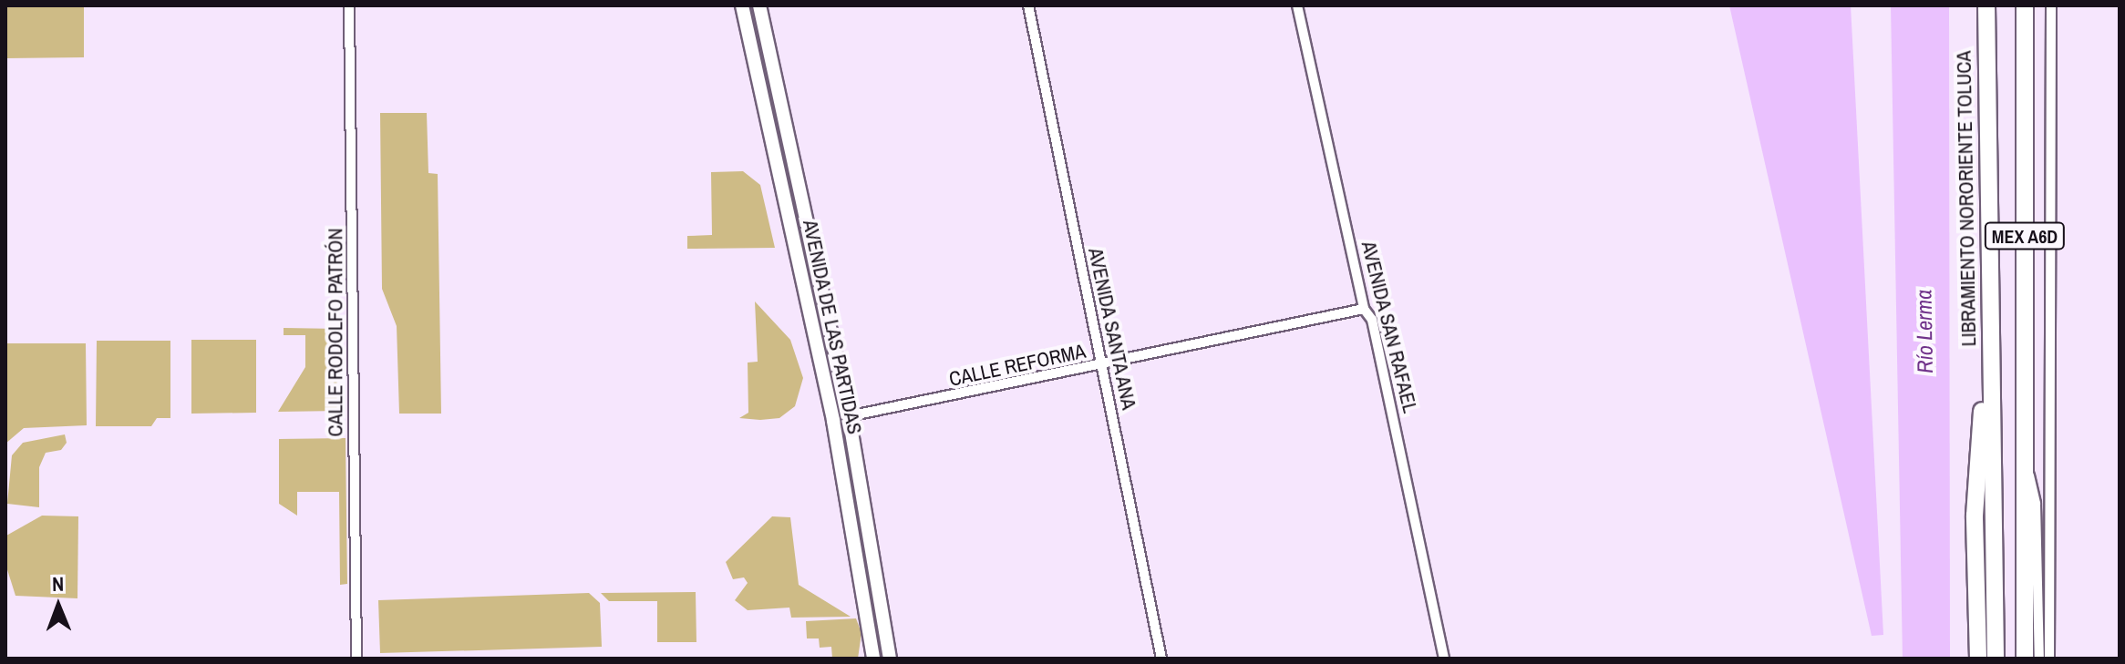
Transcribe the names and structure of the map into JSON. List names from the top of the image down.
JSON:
{
  "streets": {
    "highway": ["LIBRAMIENTO NORORIENTE TOLUCA", "MEX A6D"],
    "main road": ["AVENIDA DE LAS PARTIDAS"],
    "street": [
      "AVENIDA SAN RAFAEL",
      "AVENIDA SANTA ANA",
      "CALLE RODOLFO PATRÓN",
      "CALLE REFORMA"
    ]
  },
  "crossings": [
    ["AVENIDA DE LAS PARTIDAS", "CALLE REFORMA"],
    ["AVENIDA SAN RAFAEL", "CALLE REFORMA"],
    ["AVENIDA SANTA ANA", "CALLE REFORMA"]
  ],
  "water": ["Río Lerma"],
  "north": "top"
}
